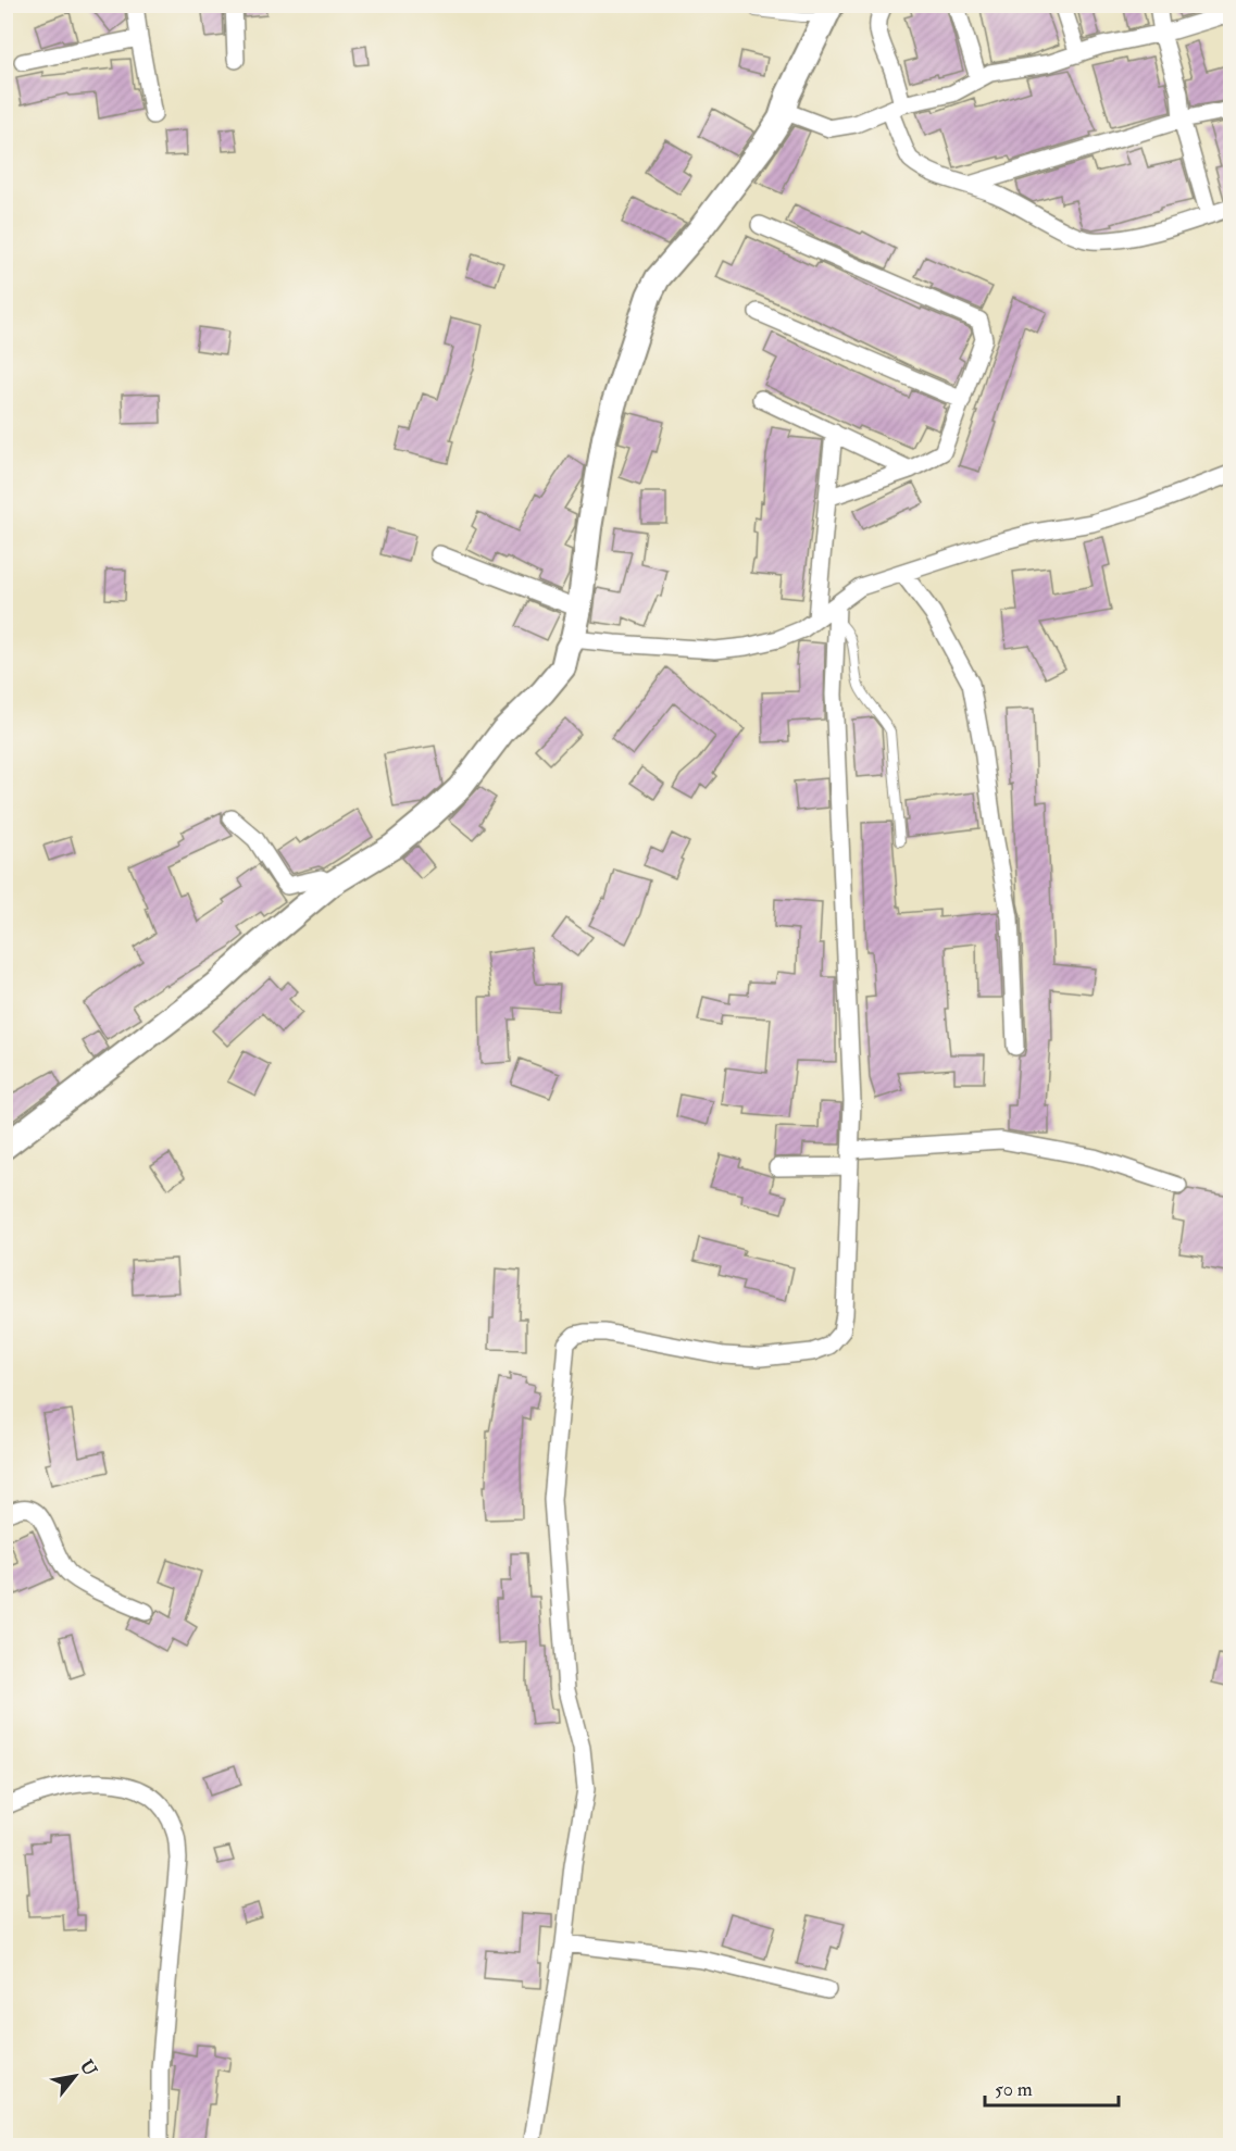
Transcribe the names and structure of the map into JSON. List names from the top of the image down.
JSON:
{
  "scale_bar": "50 m",
  "north": "top right"
}
